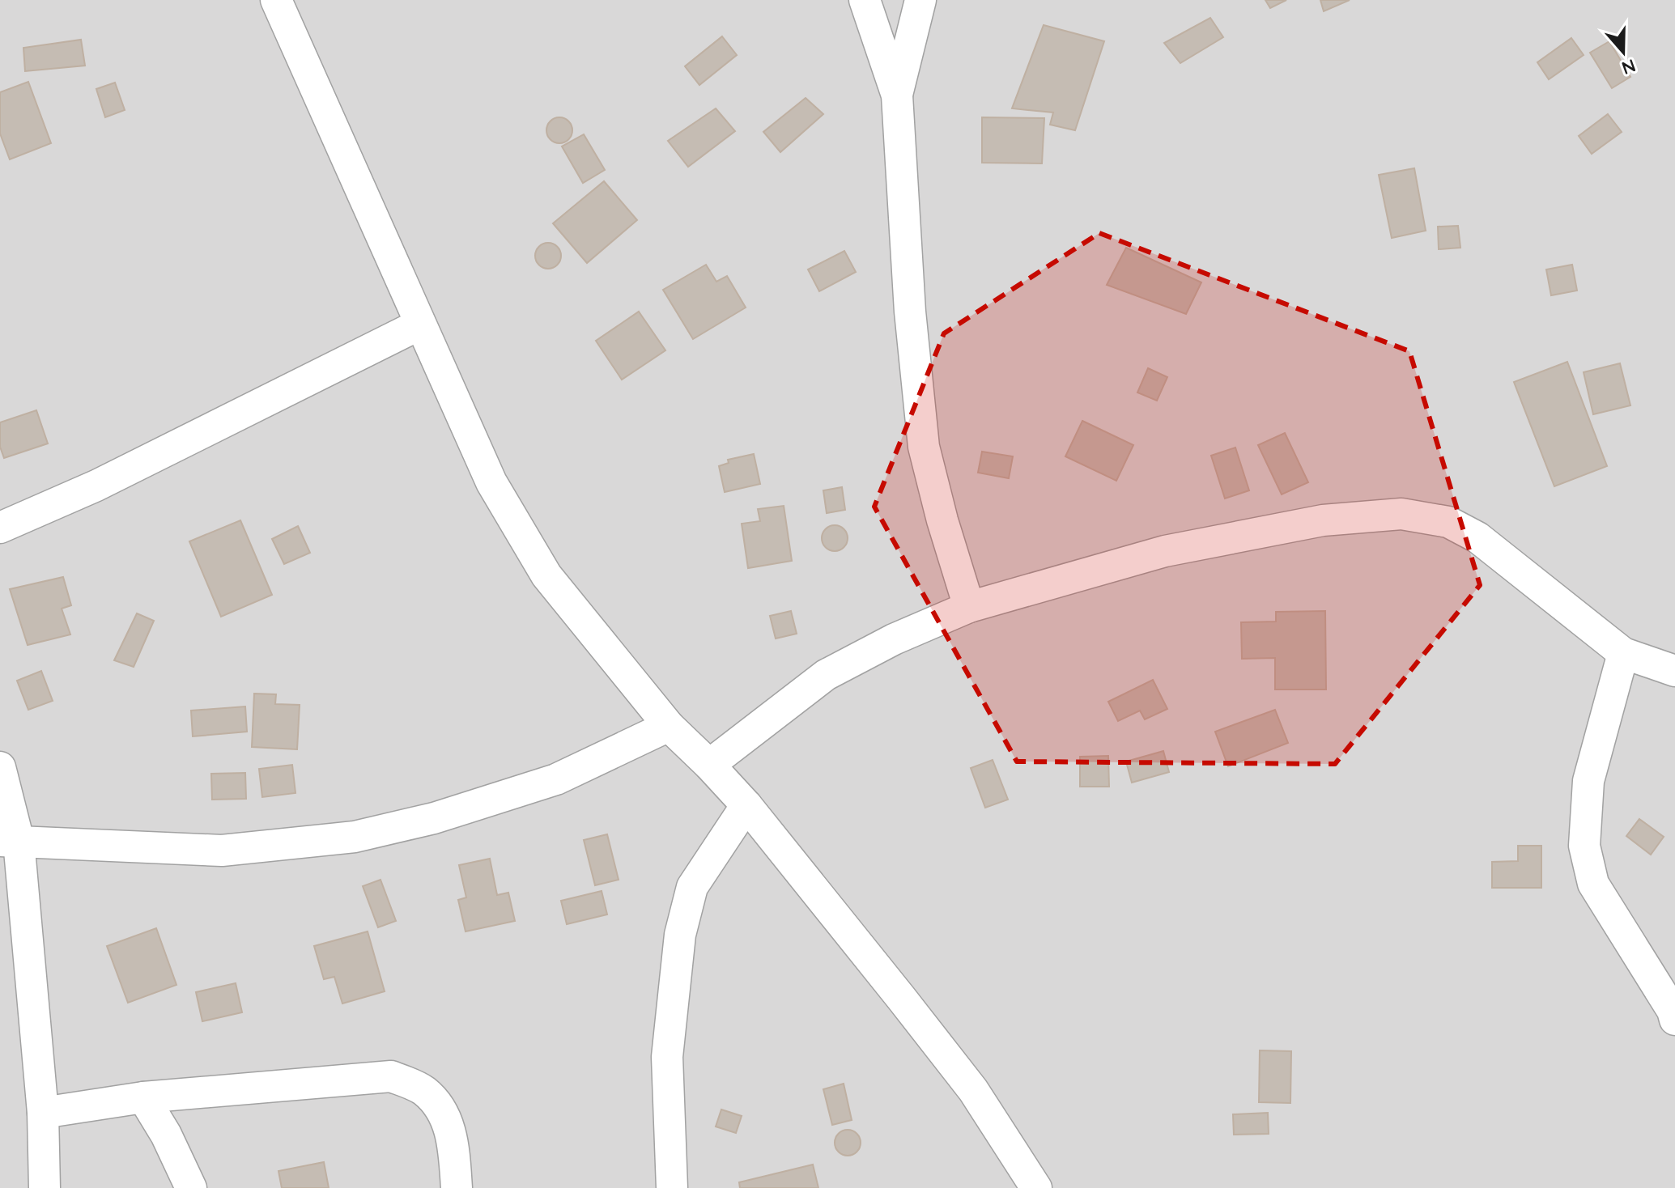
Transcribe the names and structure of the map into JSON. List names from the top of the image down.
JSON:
{
  "north": "bottom"
}
